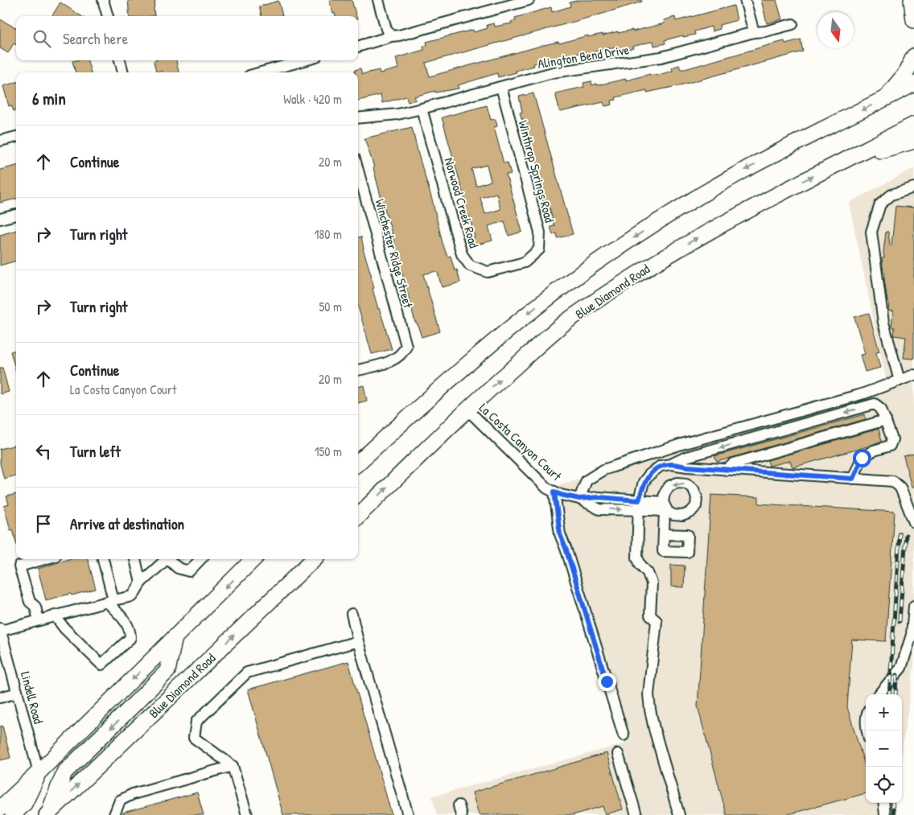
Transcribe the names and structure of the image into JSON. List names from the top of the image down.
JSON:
{
  "streets": {
    "highway": ["Blue Diamond Road"],
    "street": [
      "Alington Bend Drive",
      "Winthrop Springs Road",
      "Norwood Creek Road",
      "Winchester Ridge Street",
      "La Costa Canyon Court",
      "Lindell Road"
    ]
  },
  "crossings": [
    ["Alington Bend Drive", "Winthrop Springs Road"],
    ["Alington Bend Drive", "Norwood Creek Road"],
    ["Winthrop Springs Road", "Norwood Creek Road"],
    ["Blue Diamond Road", "La Costa Canyon Court"]
  ],
  "north": "bottom",
  "page": {
    "search": "Search here",
    "heading": ["6 min", "Walk · 420 m"],
    "list": [
      ["Continue", "20 m"],
      ["Turn right", "180 m"],
      ["Turn right", "50 m"],
      ["Continue", "La Costa Canyon Court", "20 m"],
      ["Turn left", "150 m"],
      "Arrive at destination"
    ],
    "map_buttons": ["+", "−"]
  }
}
